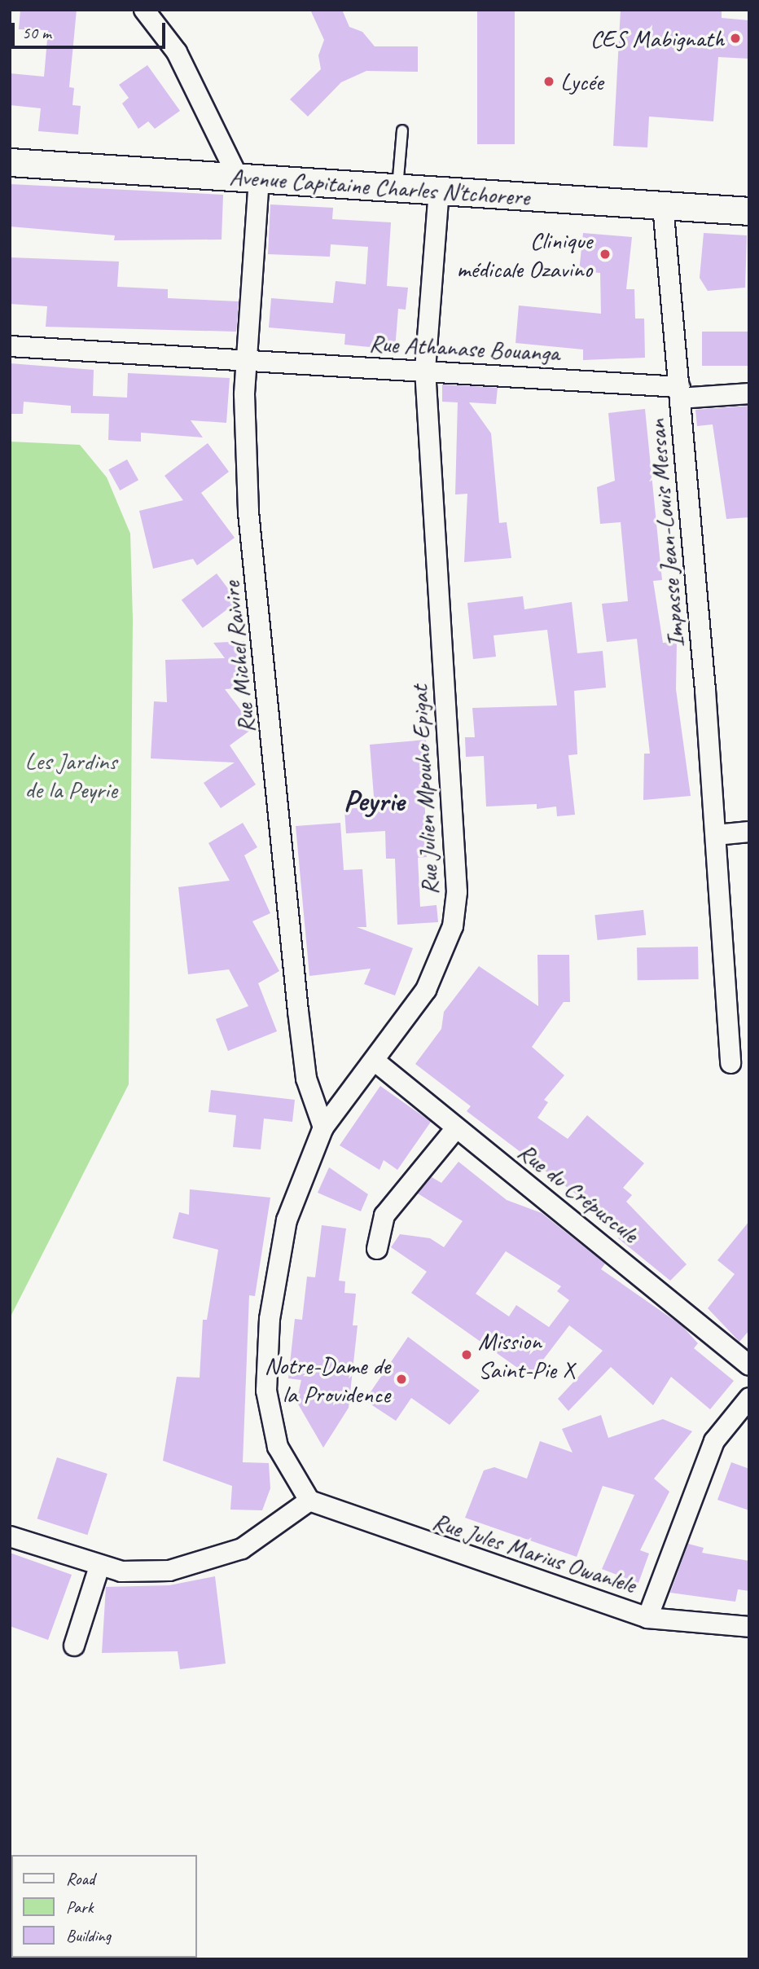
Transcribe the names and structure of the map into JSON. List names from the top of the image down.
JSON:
{
  "streets": {
    "main road": ["Avenue Capitaine Charles N'tchorere"],
    "street": [
      "Rue Athanase Bouanga",
      "Impasse Jean-Louis Messan",
      "Rue Michel Raivire",
      "Rue Julien Mpouho Epigat",
      "Rue du Crépuscule",
      "Rue Jules Marius Owanlele"
    ]
  },
  "crossings": [
    ["Avenue Capitaine Charles N'tchorere", "Impasse Jean-Louis Messan"],
    ["Avenue Capitaine Charles N'tchorere", "Rue Michel Raivire"],
    ["Avenue Capitaine Charles N'tchorere", "Rue Julien Mpouho Epigat"],
    ["Rue Athanase Bouanga", "Impasse Jean-Louis Messan"],
    ["Rue Athanase Bouanga", "Rue Michel Raivire"],
    ["Rue Athanase Bouanga", "Rue Julien Mpouho Epigat"],
    ["Rue Michel Raivire", "Rue Julien Mpouho Epigat"],
    ["Rue Julien Mpouho Epigat", "Rue du Crépuscule"],
    ["Rue Julien Mpouho Epigat", "Rue Jules Marius Owanlele"]
  ],
  "districts": ["Peyrie"],
  "parks": ["Les Jardins de la Peyrie"],
  "places": [
    "CES Mabignath",
    "Lycée",
    "Clinique médicale Ozavino",
    "Mission Saint-Pie X",
    "Notre-Dame de la Providence"
  ],
  "legend": ["Road", "Park", "Building"],
  "scale_bar": "50 m"
}
